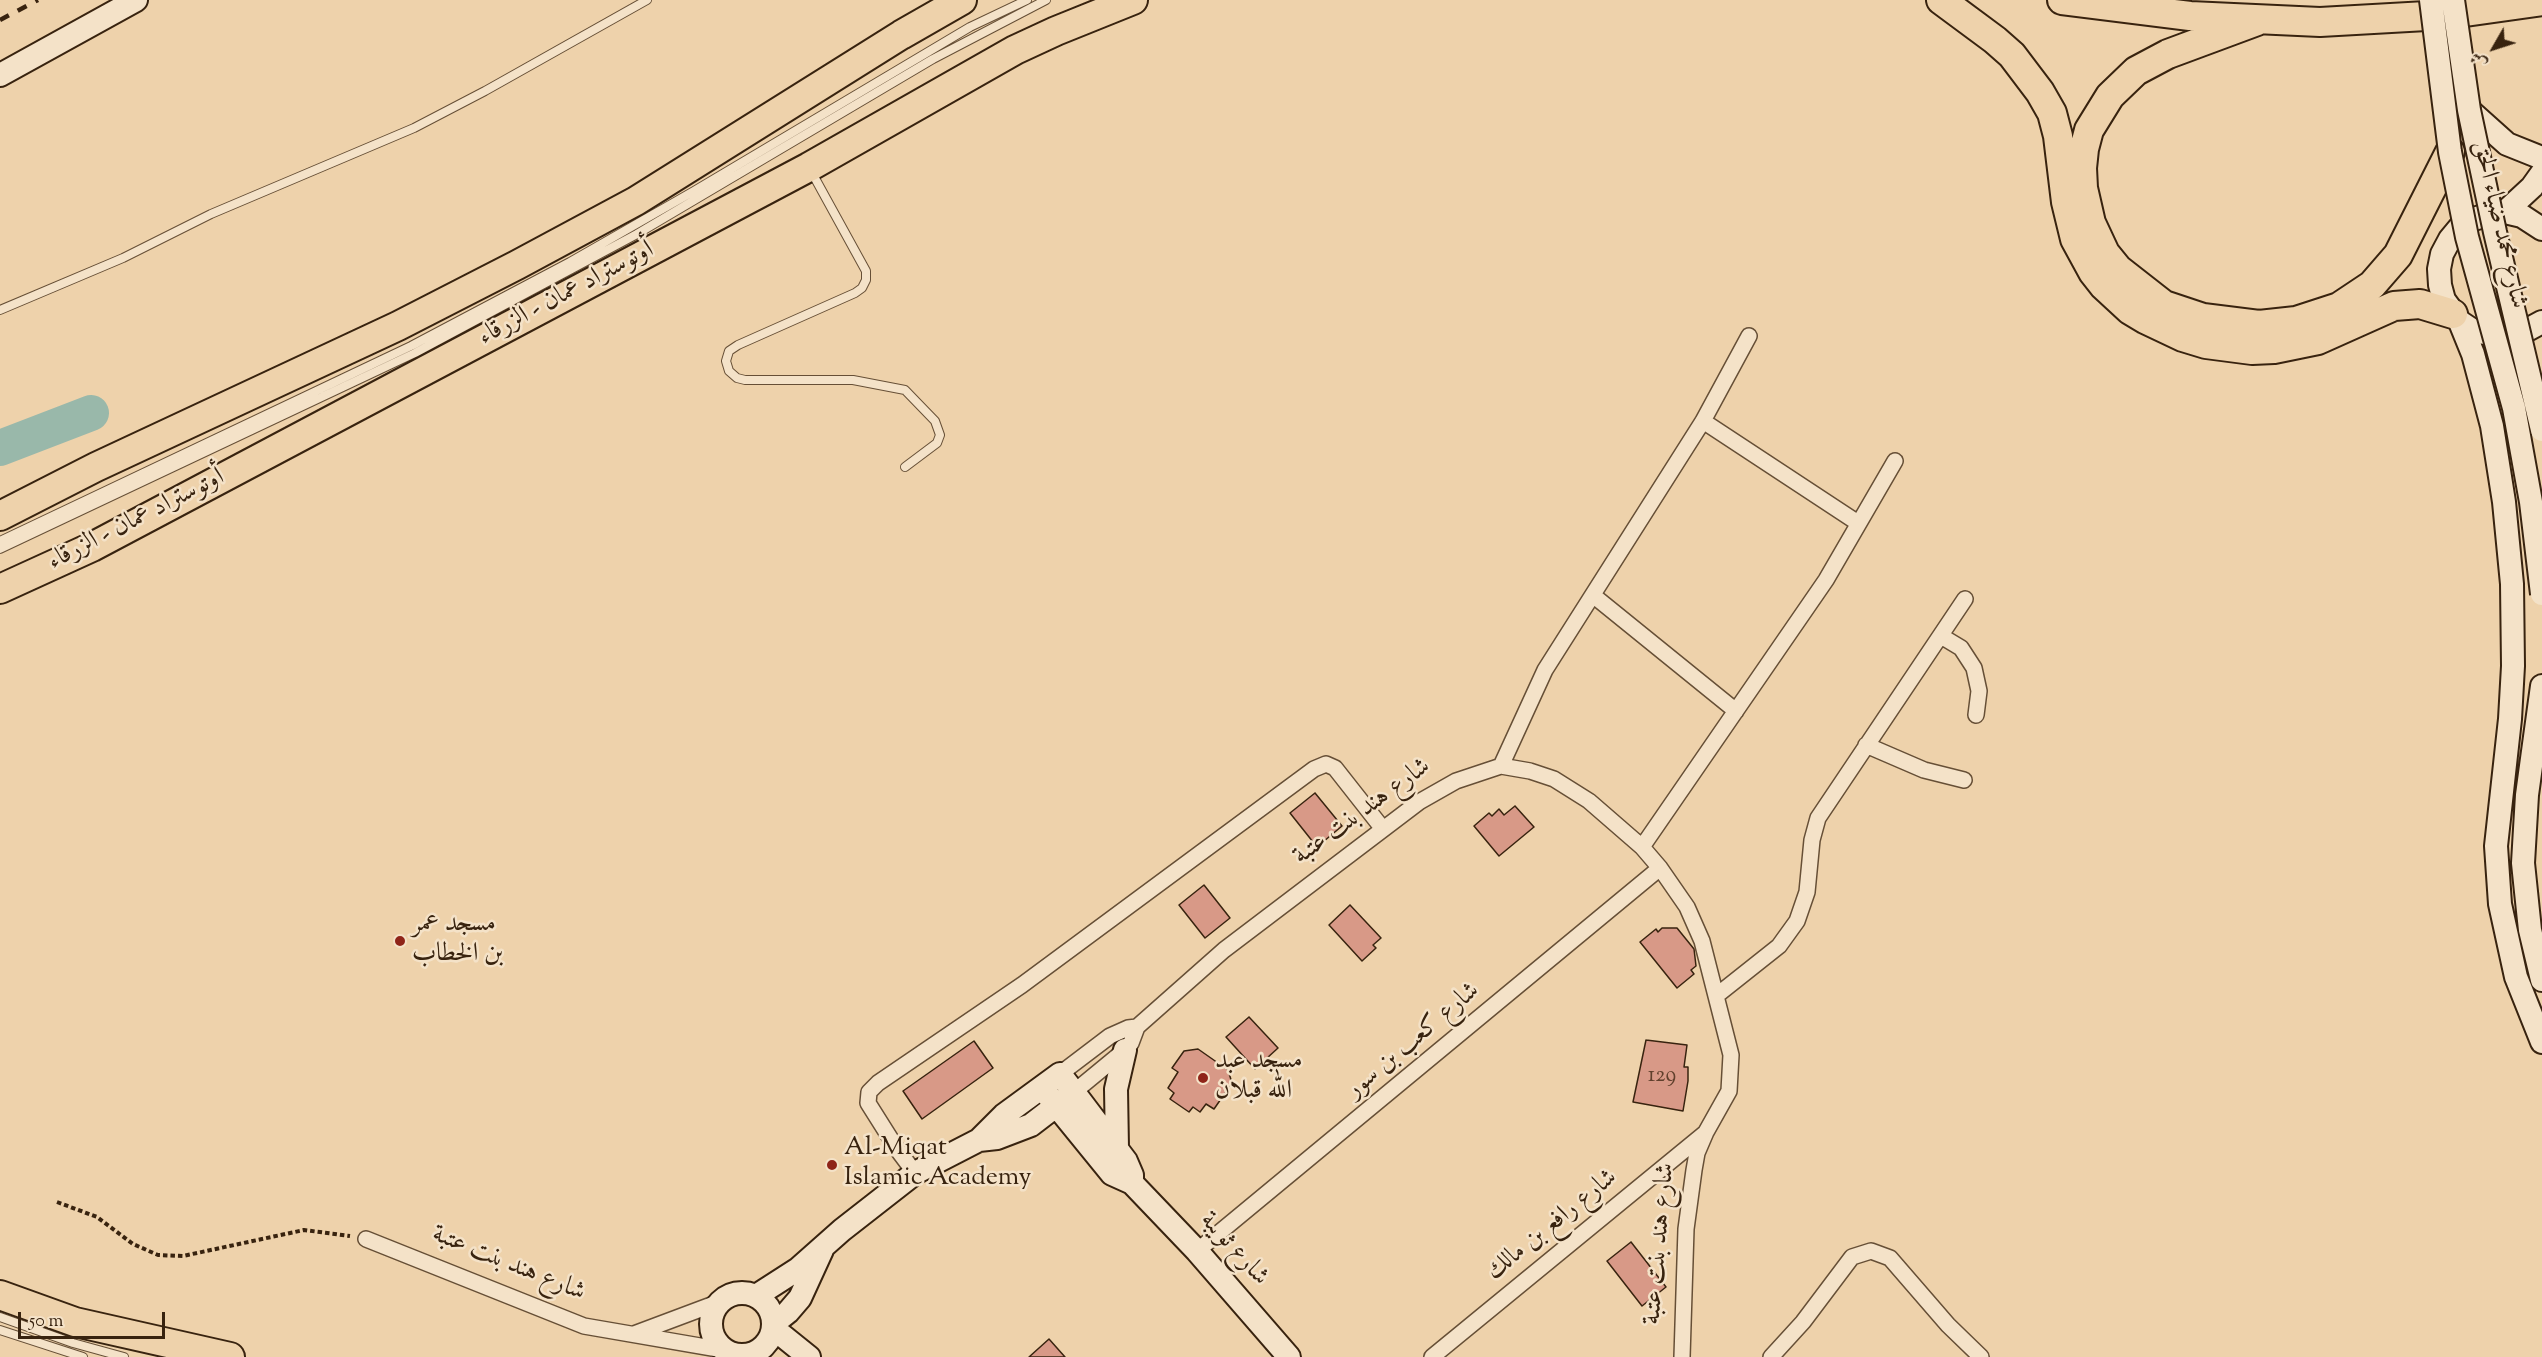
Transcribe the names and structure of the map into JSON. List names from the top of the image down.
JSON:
{
  "streets": {
    "highway": ["أوتوستراد عمان - الزرقاء"],
    "main road": ["شارع محمد ضياء الحق", "شارع هند بنت عتبة", "شارع ثويبة"],
    "street": ["شارع كعب بن سور", "شارع رافع بن مالك"]
  },
  "crossings": [
    ["شارع هند بنت عتبة", "شارع كعب بن سور"],
    ["شارع هند بنت عتبة", "شارع رافع بن مالك"],
    ["شارع هند بنت عتبة", "شارع ثويبة"],
    ["شارع كعب بن سور", "شارع ثويبة"]
  ],
  "places": ["مسجد عمر بن الخطاب", "مسجد عبد الله قبلان", "Al-Miqat Islamic Academy"],
  "house_numbers": ["129"],
  "scale_bar": "50 m",
  "north": "bottom left"
}
